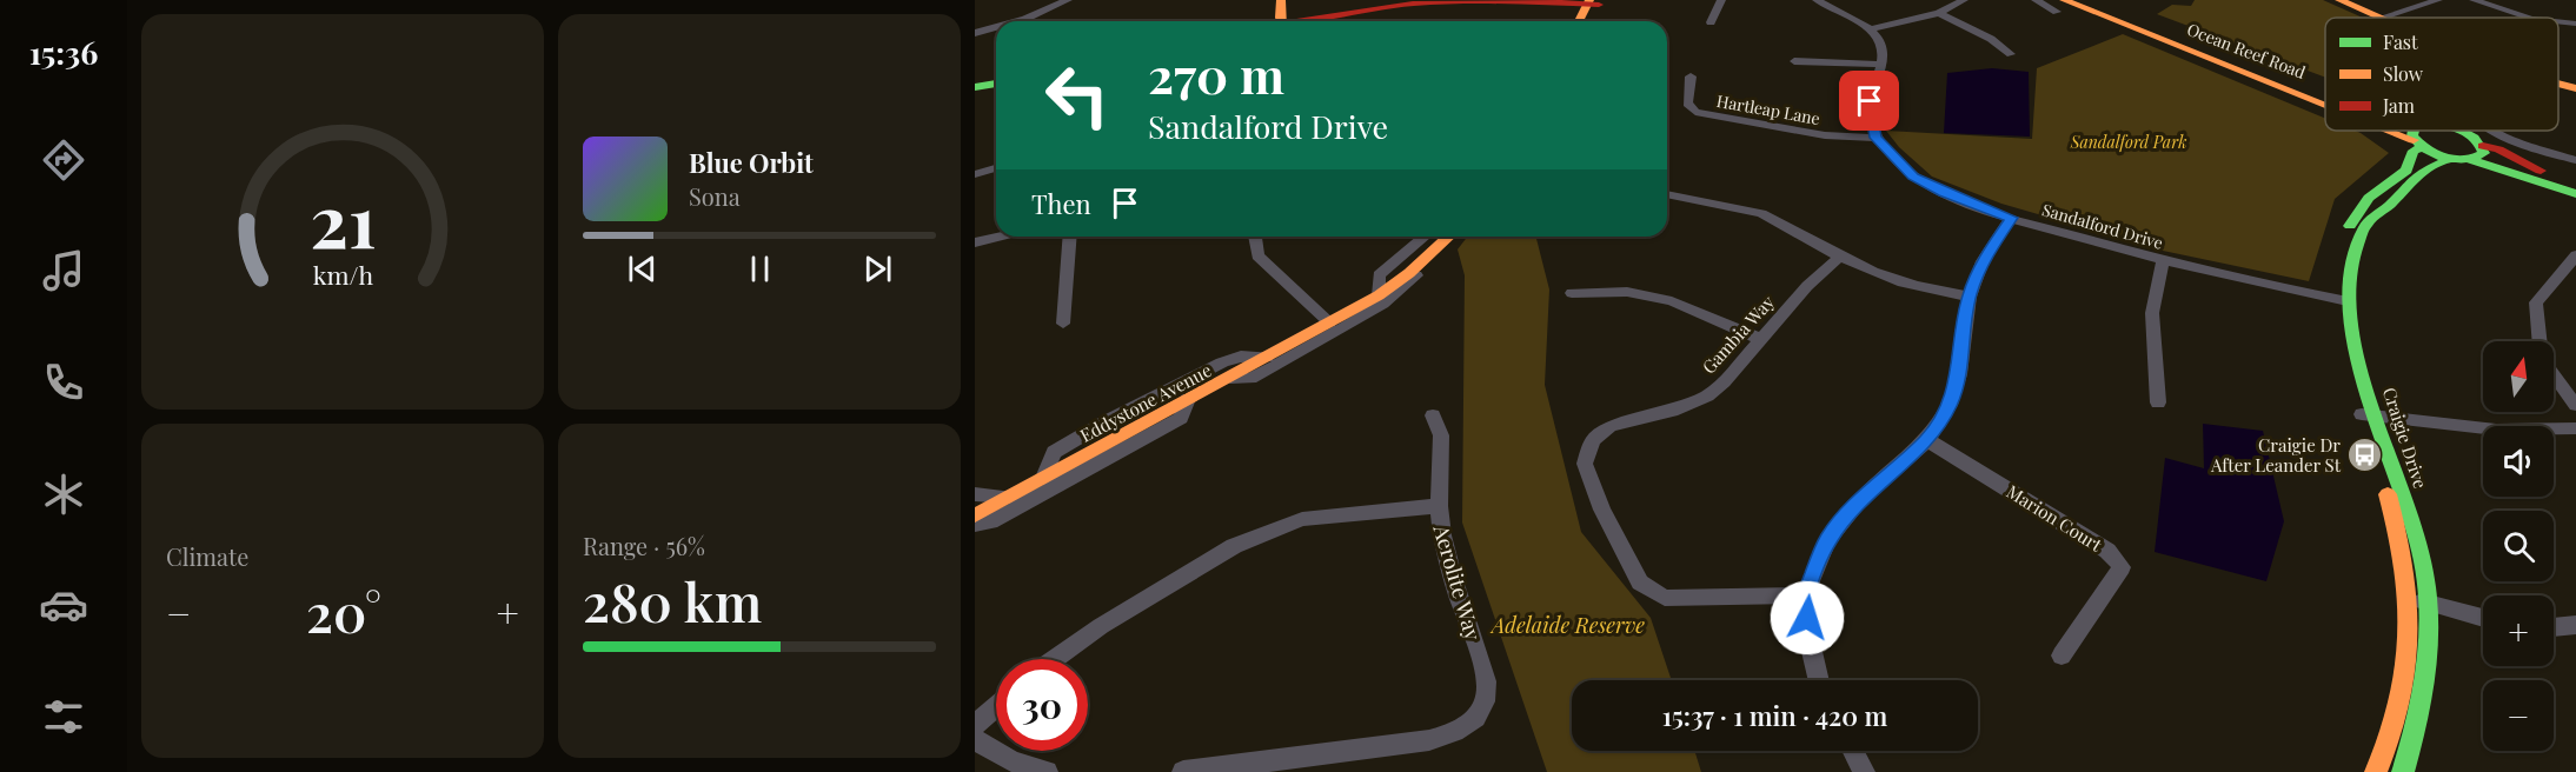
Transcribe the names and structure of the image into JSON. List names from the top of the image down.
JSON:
{
  "streets": {
    "main road": ["Ocean Reef Road", "Eddystone Avenue", "Craigie Drive"],
    "street": [
      "Hartleap Lane",
      "Sandalford Drive",
      "Gambia Way",
      "Marion Court",
      "Aerolite Way"
    ]
  },
  "crossings": [
    ["Ocean Reef Road", "Craigie Drive"],
    ["Hartleap Lane", "Sandalford Drive"],
    ["Sandalford Drive", "Craigie Drive"]
  ],
  "parks": ["Sandalford Park", "Adelaide Reserve"],
  "places": {
    "bus stop": ["Craigie Dr After Leander St"]
  },
  "legend": ["Fast", "Slow", "Jam"],
  "north": "top",
  "page": {
    "tabs": "15:36",
    "turn": ["270 m", "Sandalford Drive"],
    "song": ["Blue Orbit", "Sona"],
    "then": "Then",
    "map_buttons": ["+", "−"],
    "tile": [
      "Climate",
      ["Range · 56%", "280 km"]
    ],
    "heat": ["−", "20°", "+"],
    "limit": "30",
    "trip": "15:37 · 1 min · 420 m",
    "gauge": ["21", "km/h"]
  }
}
